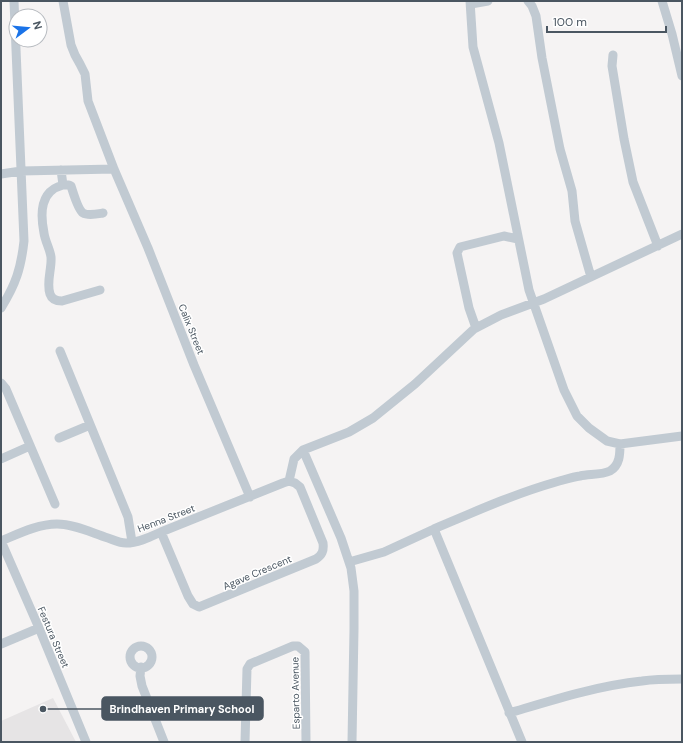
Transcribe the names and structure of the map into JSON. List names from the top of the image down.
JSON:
{
  "streets": {
    "street": [
      "Calix Street",
      "Henna Street",
      "Agave Crescent",
      "Festura Street",
      "Esparto Avenue"
    ]
  },
  "crossings": [
    ["Calix Street", "Henna Street"],
    ["Henna Street", "Agave Crescent"],
    ["Henna Street", "Festura Street"]
  ],
  "places": ["Brindhaven Primary School"],
  "scale_bar": "100 m",
  "north": "right"
}
